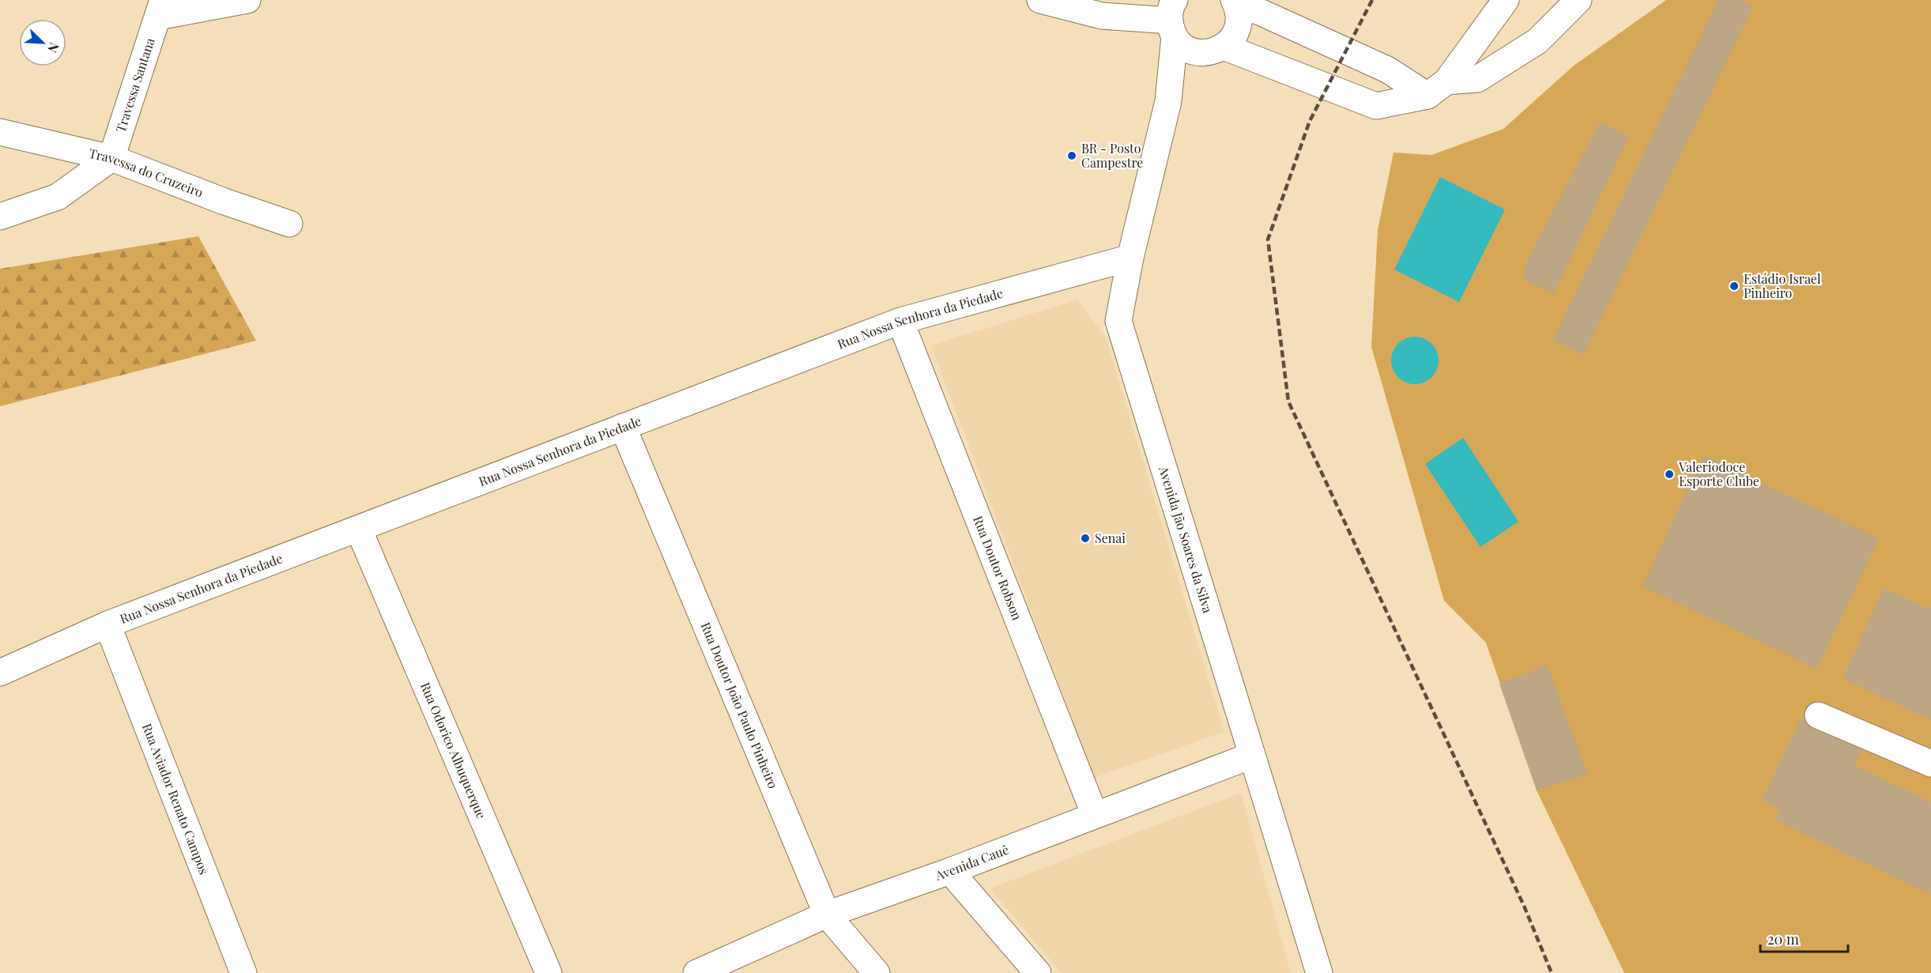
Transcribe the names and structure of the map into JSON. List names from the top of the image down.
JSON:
{
  "streets": {
    "street": [
      "Travessa Santana",
      "Travessa do Cruzeiro",
      "Rua Nossa Senhora da Piedade",
      "Avenida Jão Soares da Silva",
      "Rua Doutor Robson",
      "Rua Doutor João Paulo Pinheiro",
      "Rua Odorico Albuquerque",
      "Rua Aviador Renato Campos",
      "Avenida Cauê"
    ]
  },
  "crossings": [
    ["Travessa Santana", "Travessa do Cruzeiro"],
    ["Rua Nossa Senhora da Piedade", "Avenida Jão Soares da Silva"],
    ["Rua Nossa Senhora da Piedade", "Rua Doutor Robson"],
    ["Rua Nossa Senhora da Piedade", "Rua Doutor João Paulo Pinheiro"],
    ["Rua Nossa Senhora da Piedade", "Rua Odorico Albuquerque"],
    ["Rua Nossa Senhora da Piedade", "Rua Aviador Renato Campos"],
    ["Avenida Jão Soares da Silva", "Avenida Cauê"],
    ["Rua Doutor Robson", "Avenida Cauê"],
    ["Rua Doutor João Paulo Pinheiro", "Avenida Cauê"]
  ],
  "places": [
    "BR - Posto Campestre",
    "Estádio Israel Pinheiro",
    "Valeriodoce Esporte Clube",
    "Senai"
  ],
  "scale_bar": "20 m",
  "north": "bottom right"
}
